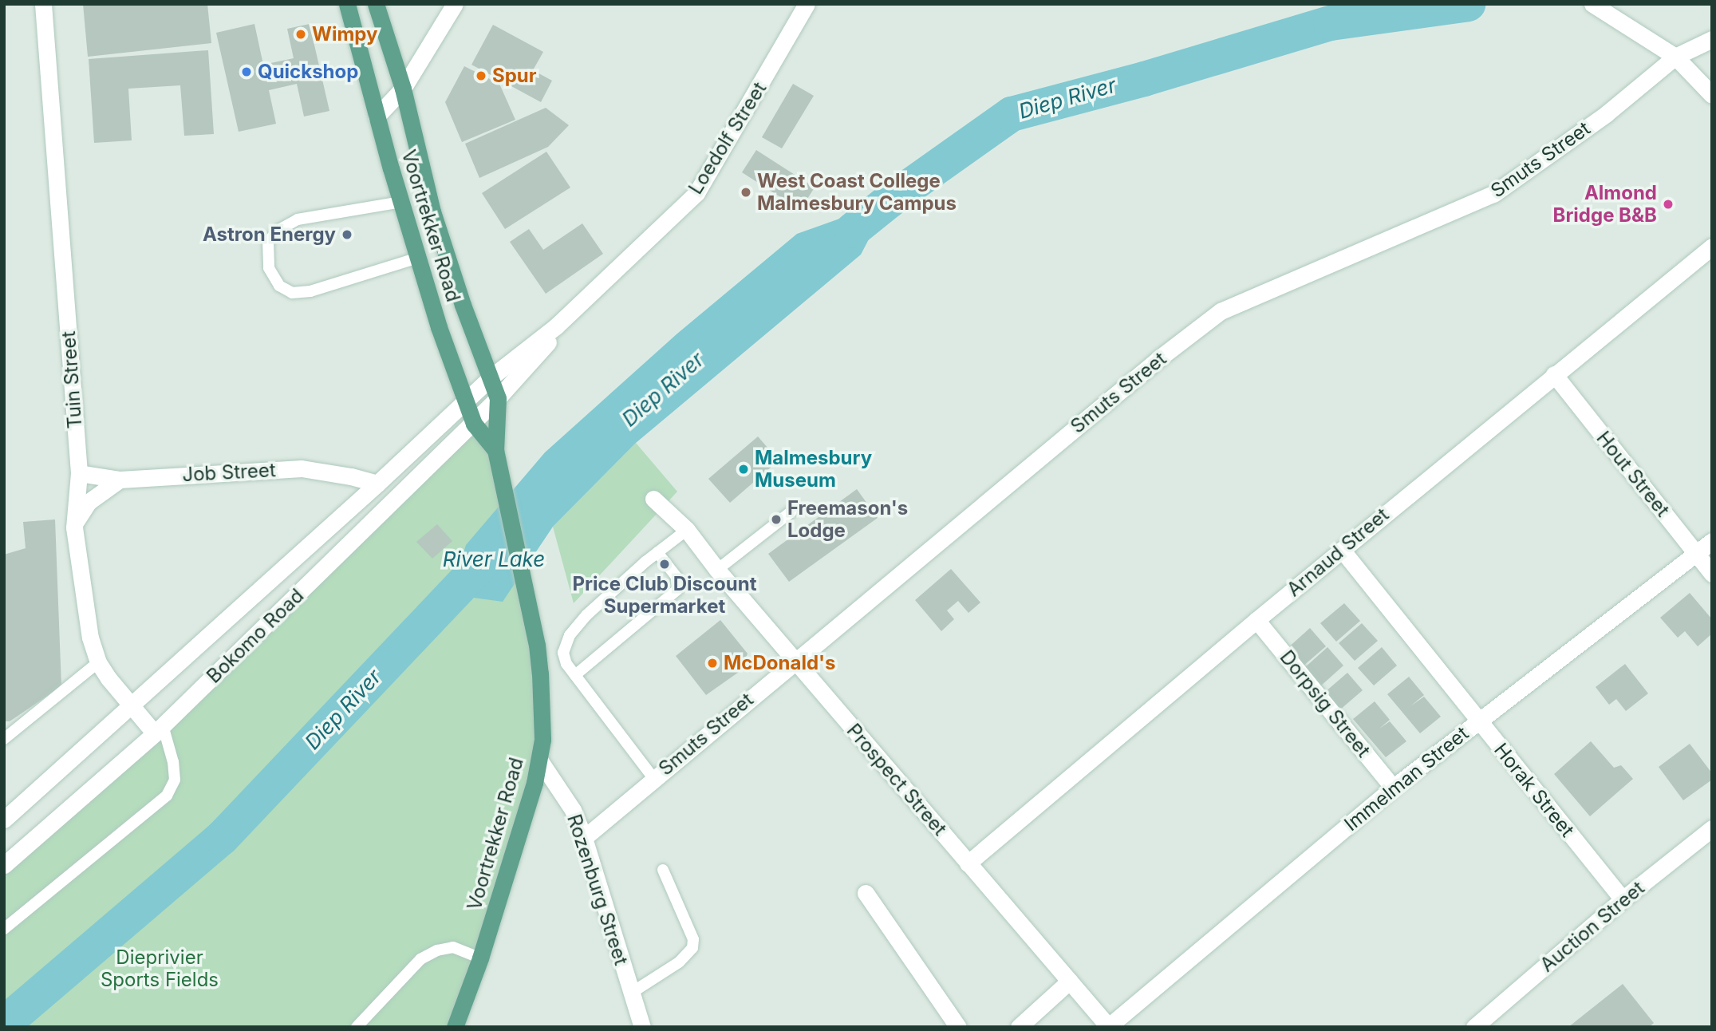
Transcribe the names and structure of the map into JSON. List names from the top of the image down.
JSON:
{
  "streets": {
    "main road": ["Voortrekker Road"],
    "street": [
      "Loedolf Street",
      "Smuts Street",
      "Tuin Street",
      "Job Street",
      "Hout Street",
      "Arnaud Street",
      "Bokomo Road",
      "Dorpsig Street",
      "Immelman Street",
      "Prospect Street",
      "Horak Street",
      "Rozenburg Street",
      "Auction Street"
    ]
  },
  "crossings": [
    ["Loedolf Street", "Voortrekker Road"],
    ["Loedolf Street", "Bokomo Road"],
    ["Smuts Street", "Prospect Street"],
    ["Smuts Street", "Rozenburg Street"],
    ["Voortrekker Road", "Bokomo Road"],
    ["Voortrekker Road", "Rozenburg Street"],
    ["Tuin Street", "Job Street"],
    ["Tuin Street", "Bokomo Road"],
    ["Job Street", "Bokomo Road"],
    ["Hout Street", "Arnaud Street"],
    ["Hout Street", "Immelman Street"],
    ["Arnaud Street", "Dorpsig Street"],
    ["Arnaud Street", "Prospect Street"],
    ["Arnaud Street", "Horak Street"],
    ["Dorpsig Street", "Immelman Street"],
    ["Immelman Street", "Prospect Street"],
    ["Immelman Street", "Horak Street"],
    ["Horak Street", "Auction Street"]
  ],
  "water": ["Diep River", "River Lake"],
  "parks": ["Dieprivier Sports Fields"],
  "places": [
    "Wimpy",
    "Quickshop",
    "Spur",
    "West Coast College Malmesbury Campus",
    "Almond Bridge B&B",
    "Astron Energy",
    "Malmesbury Museum",
    "Freemason's Lodge",
    "Price Club Discount Supermarket",
    "McDonald's"
  ]
}
